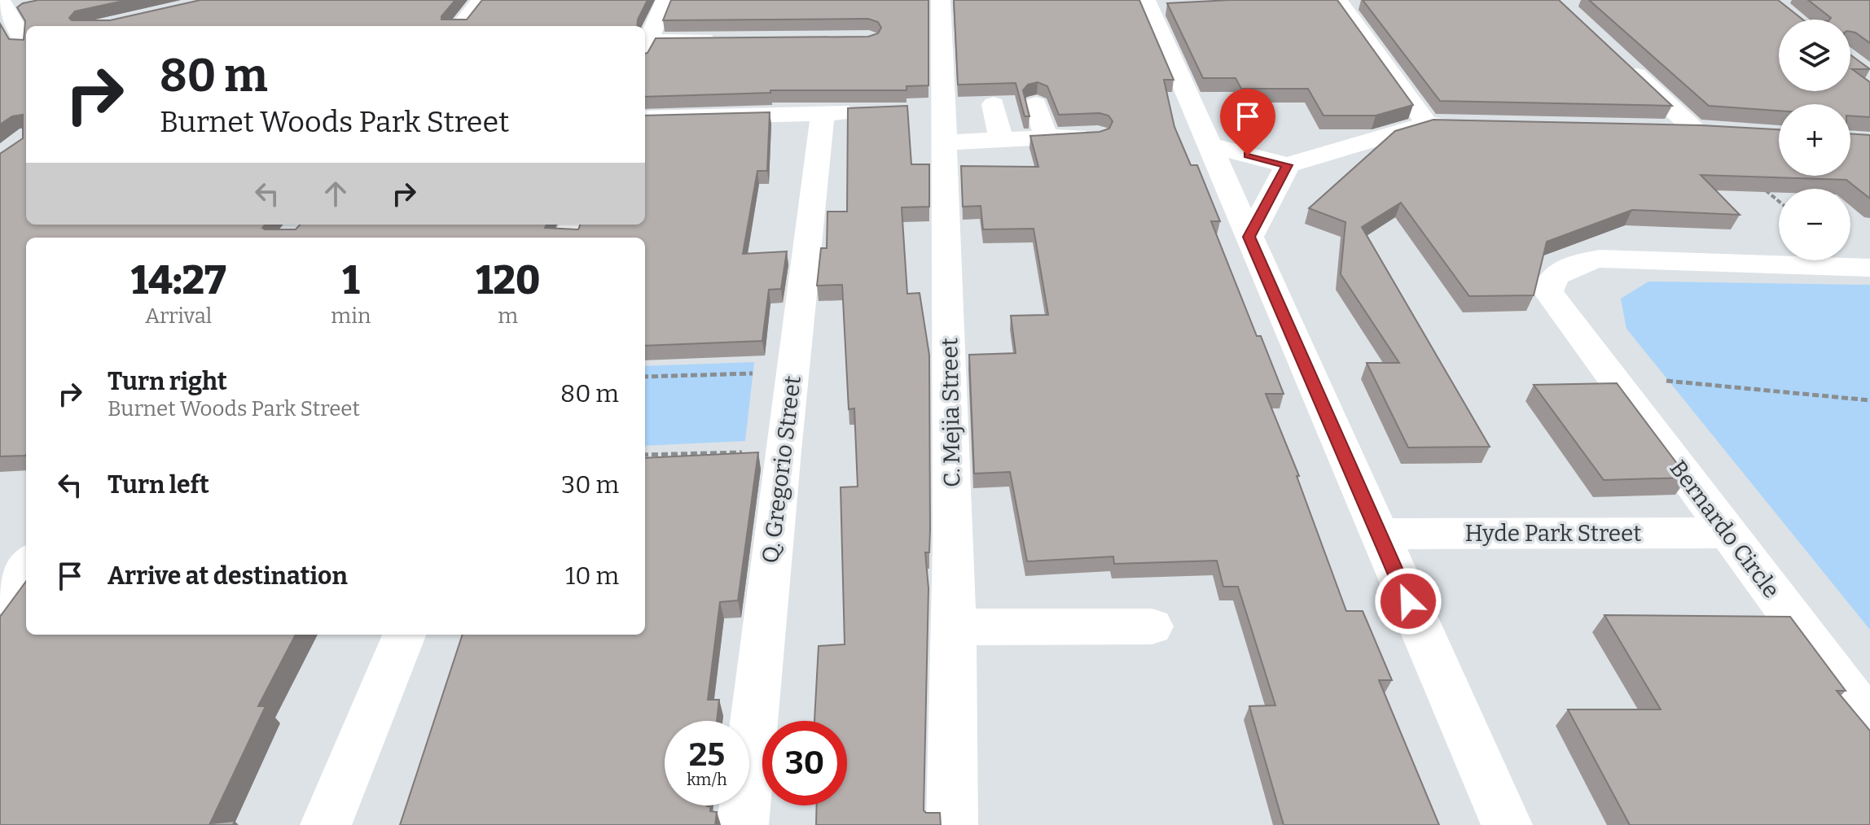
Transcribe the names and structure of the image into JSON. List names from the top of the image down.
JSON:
{
  "streets": {
    "street": [
      "C. Mejia Street",
      "Q. Gregorio Street",
      "Bernardo Circle",
      "Hyde Park Street"
    ]
  },
  "crossings": [
    ["Bernardo Circle", "Hyde Park Street"]
  ],
  "page": {
    "map_buttons": ["+", "−"],
    "turn": ["80 m", "Burnet Woods Park Street"],
    "eta": [
      "14:27",
      "Arrival",
      "1",
      "min",
      "120",
      "m"
    ],
    "list": [
      {
        "name": "Turn right",
        "note": "Burnet Woods Park Street",
        "value": "80 m"
      },
      {
        "name": "Turn left",
        "value": "30 m"
      },
      {
        "name": "Arrive at destination",
        "value": "10 m"
      }
    ],
    "speed": "25 km/h",
    "limit": "30"
  }
}
